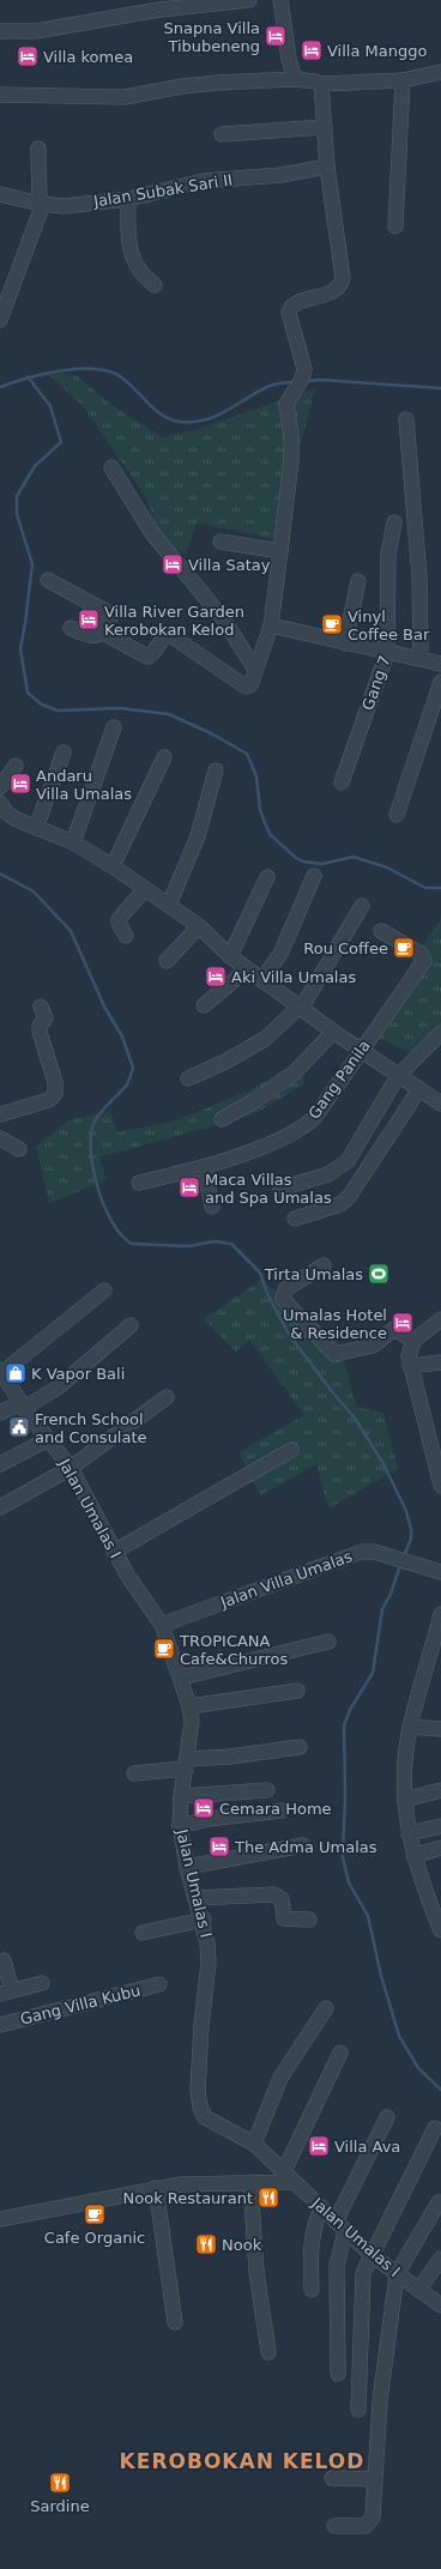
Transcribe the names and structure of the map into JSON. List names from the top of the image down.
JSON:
{
  "streets": {
    "street": [
      "Jalan Subak Sari II",
      "Gang 7",
      "Gang Panila",
      "Jalan Umalas I",
      "Jalan Villa Umalas",
      "Gang Villa Kubu"
    ]
  },
  "crossings": [
    ["Jalan Umalas I", "Jalan Villa Umalas"]
  ],
  "districts": ["KEROBOKAN KELOD"],
  "places": {
    "hotel": [
      "Snapna Villa Tibubeneng",
      "Villa Manggo",
      "Villa komea",
      "Villa Satay",
      "Villa River Garden Kerobokan Kelod",
      "Andaru Villa Umalas",
      "Aki Villa Umalas",
      "Maca Villas and Spa Umalas",
      "Umalas Hotel & Residence",
      "Cemara Home",
      "The Adma Umalas",
      "Villa Ava"
    ],
    "cafe": [
      "Vinyl Coffee Bar",
      "Rou Coffee",
      "TROPICANA Cafe&Churros",
      "Cafe Organic"
    ],
    "sports": ["Tirta Umalas"],
    "shop": ["K Vapor Bali"],
    "public building": ["French School and Consulate"],
    "restaurant": ["Nook Restaurant", "Nook", "Sardine"]
  }
}
